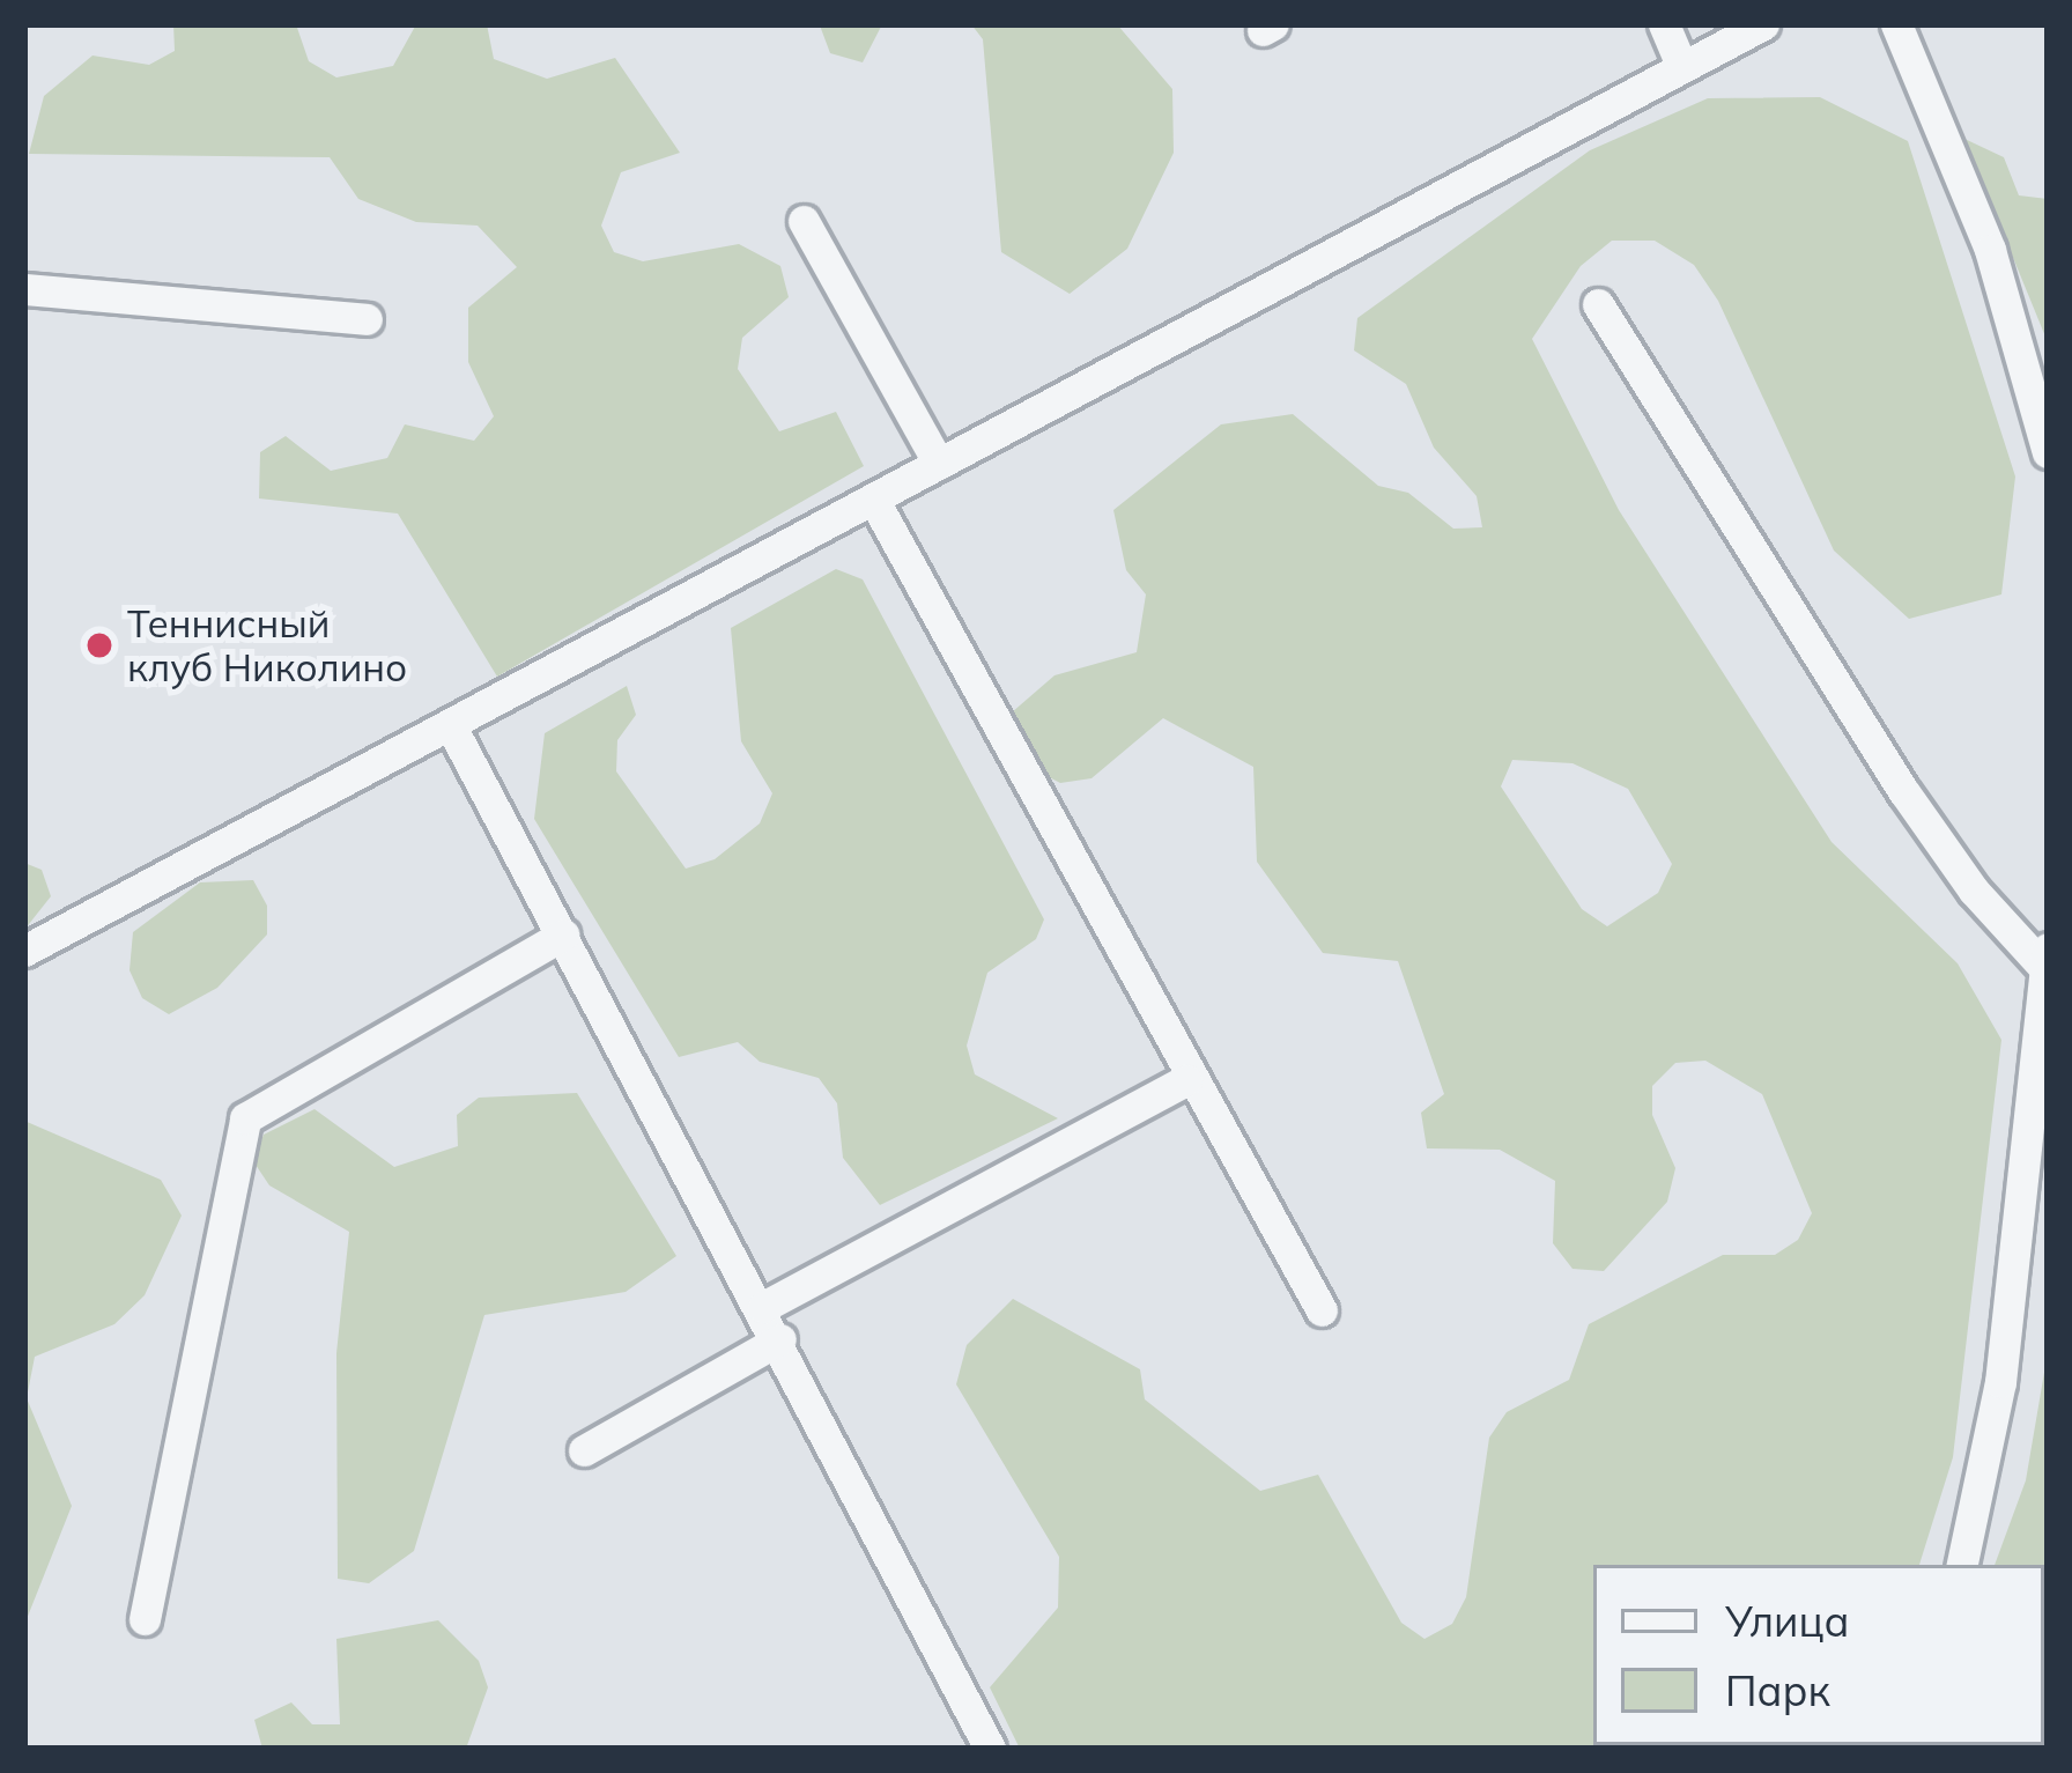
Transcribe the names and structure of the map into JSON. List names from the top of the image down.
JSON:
{
  "places": ["Теннисный клуб Николино"],
  "legend": ["Улица", "Парк"]
}
